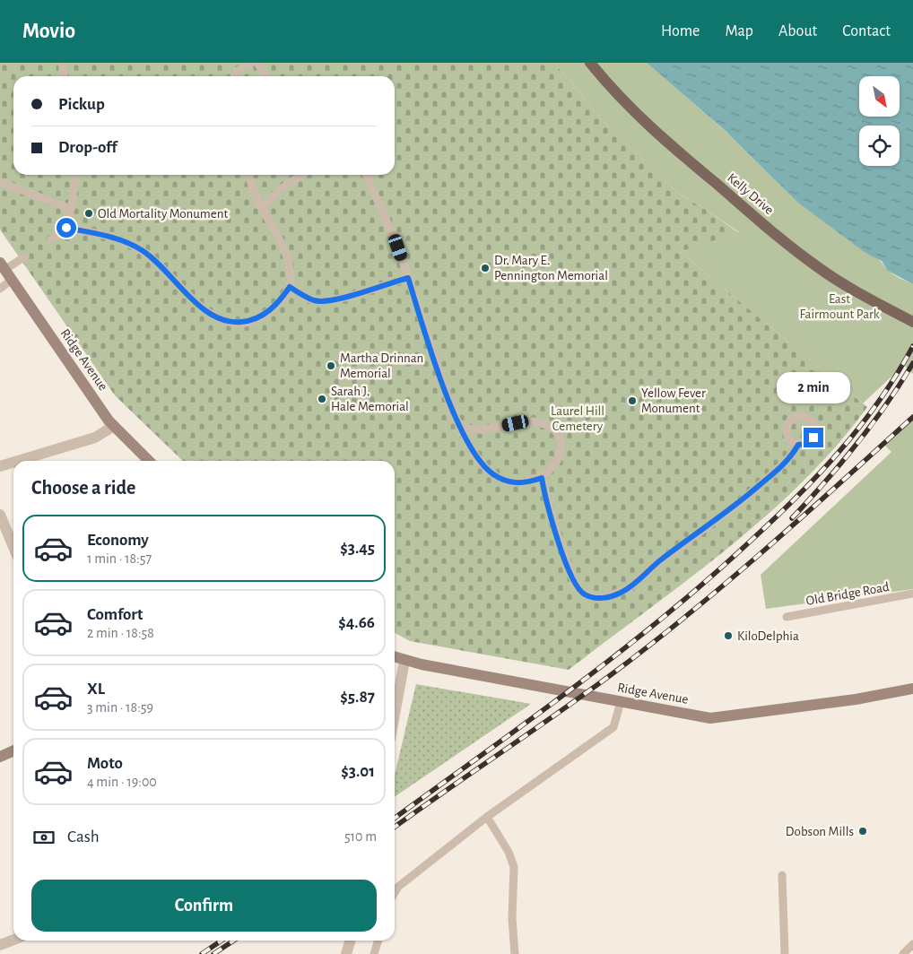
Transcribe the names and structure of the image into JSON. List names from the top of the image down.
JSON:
{
  "streets": {
    "main road": ["Kelly Drive", "Ridge Avenue"],
    "lane": ["Old Bridge Road"]
  },
  "parks": ["East Fairmount Park", "Laurel Hill Cemetery"],
  "places": [
    "Old Mortality Monument",
    "Dr. Mary E. Pennington Memorial",
    "Martha Drinnan Memorial",
    "Sarah J. Hale Memorial",
    "Yellow Fever Monument",
    "KiloDelphia",
    "Dobson Mills"
  ],
  "north": "bottom right",
  "page": {
    "header": "Movio",
    "nav": [
      "Home",
      "Map",
      "About",
      "Contact"
    ],
    "banner": ["Pickup", "Drop-off"],
    "bubble": "2 min",
    "heading": "Choose a ride",
    "list": [
      {
        "name": "Economy",
        "note": "1 min · 18:57",
        "value": "$3.45"
      },
      {
        "name": "Comfort",
        "note": "2 min · 18:58",
        "value": "$4.66"
      },
      {
        "name": "XL",
        "note": "3 min · 18:59",
        "value": "$5.87"
      },
      {
        "name": "Moto",
        "note": "4 min · 19:00",
        "value": "$3.01"
      }
    ],
    "pay": ["Cash", "510 m"],
    "buttons": "Confirm"
  }
}
